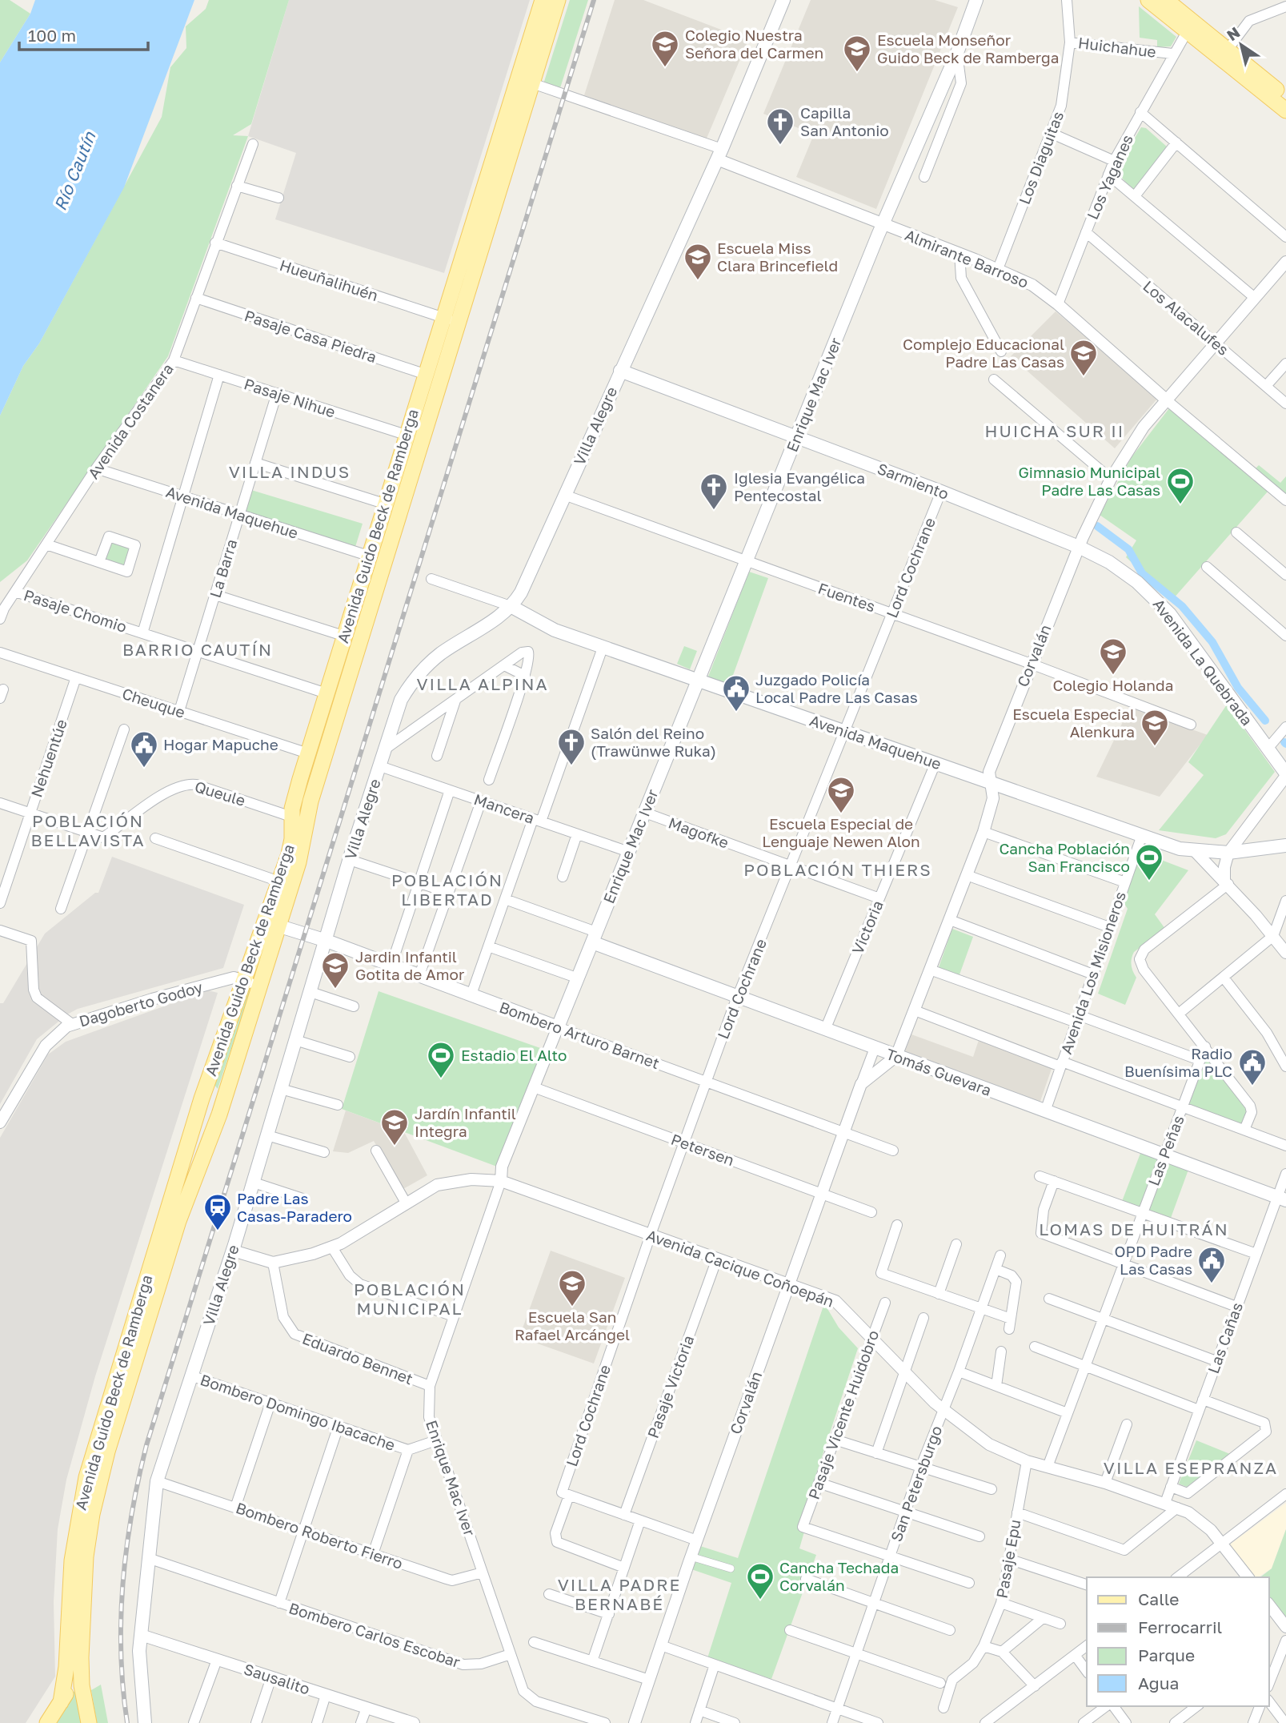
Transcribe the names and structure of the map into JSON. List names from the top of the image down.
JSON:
{
  "streets": {
    "main road": [
      "Enrique Mac Iver",
      "Villa Alegre",
      "Sarmiento",
      "Avenida Maquehue",
      "Avenida Guido Beck de Ramberga",
      "Avenida La Quebrada",
      "Bombero Arturo Barnet",
      "Tomás Guevara"
    ],
    "street": [
      "Huichahue",
      "Los Diaguitas",
      "Los Yaganes",
      "Almirante Barroso",
      "Hueuñalihuén",
      "Los Alacalufes",
      "Pasaje Casa Piedra",
      "Pasaje Nihue",
      "Avenida Costanera",
      "Lord Cochrane",
      "La Barra",
      "Fuentes",
      "Pasaje Chomio",
      "Corvalán",
      "Cheuque",
      "Nehuentúe",
      "Queule",
      "Mancera",
      "Magofke",
      "Victoria",
      "Avenida Los Misioneros",
      "Dagoberto Godoy",
      "Petersen",
      "Las Peñas",
      "Avenida Cacique Coñoepán",
      "Las Cañas",
      "Eduardo Bennet",
      "Pasaje Victoria",
      "Bombero Domingo Ibacache",
      "Pasaje Vicente Huidobro",
      "San Petersburgo",
      "Bombero Roberto Fierro",
      "Pasaje Epu",
      "Bombero Carlos Escobar",
      "Sausalito"
    ]
  },
  "crossings": [
    ["Huichahue", "Los Diaguitas"],
    ["Huichahue", "Los Yaganes"],
    ["Los Diaguitas", "Almirante Barroso"],
    ["Los Yaganes", "Almirante Barroso"],
    ["Los Yaganes", "Los Alacalufes"],
    ["Almirante Barroso", "Enrique Mac Iver"],
    ["Almirante Barroso", "Villa Alegre"],
    ["Almirante Barroso", "Avenida Guido Beck de Ramberga"],
    ["Almirante Barroso", "Corvalán"],
    ["Hueuñalihuén", "Avenida Costanera"],
    ["Hueuñalihuén", "Avenida Guido Beck de Ramberga"],
    ["Los Alacalufes", "Corvalán"],
    ["Pasaje Casa Piedra", "Avenida Costanera"],
    ["Pasaje Casa Piedra", "Avenida Guido Beck de Ramberga"],
    ["Enrique Mac Iver", "Sarmiento"],
    ["Enrique Mac Iver", "Avenida Maquehue"],
    ["Enrique Mac Iver", "Fuentes"],
    ["Enrique Mac Iver", "Mancera"],
    ["Enrique Mac Iver", "Magofke"],
    ["Enrique Mac Iver", "Bombero Arturo Barnet"],
    ["Enrique Mac Iver", "Tomás Guevara"],
    ["Enrique Mac Iver", "Petersen"],
    ["Enrique Mac Iver", "Avenida Cacique Coñoepán"],
    ["Enrique Mac Iver", "Eduardo Bennet"],
    ["Enrique Mac Iver", "Bombero Domingo Ibacache"],
    ["Enrique Mac Iver", "Bombero Roberto Fierro"],
    ["Enrique Mac Iver", "Bombero Carlos Escobar"],
    ["Pasaje Nihue", "Avenida Costanera"],
    ["Pasaje Nihue", "Avenida Guido Beck de Ramberga"],
    ["Pasaje Nihue", "La Barra"],
    ["Avenida Costanera", "Avenida Maquehue"],
    ["Avenida Costanera", "Pasaje Chomio"],
    ["Villa Alegre", "Sarmiento"],
    ["Villa Alegre", "Avenida Maquehue"],
    ["Villa Alegre", "Fuentes"],
    ["Villa Alegre", "Mancera"],
    ["Villa Alegre", "Bombero Arturo Barnet"],
    ["Villa Alegre", "Bombero Domingo Ibacache"],
    ["Villa Alegre", "Bombero Roberto Fierro"],
    ["Villa Alegre", "Bombero Carlos Escobar"],
    ["Villa Alegre", "Sausalito"],
    ["Sarmiento", "Lord Cochrane"],
    ["Sarmiento", "Corvalán"],
    ["Sarmiento", "Avenida La Quebrada"],
    ["Avenida Maquehue", "Avenida Guido Beck de Ramberga"],
    ["Avenida Maquehue", "Lord Cochrane"],
    ["Avenida Maquehue", "La Barra"],
    ["Avenida Maquehue", "Corvalán"],
    ["Avenida Maquehue", "Victoria"],
    ["Avenida Maquehue", "Avenida Los Misioneros"],
    ["Avenida Guido Beck de Ramberga", "Pasaje Chomio"],
    ["Avenida Guido Beck de Ramberga", "Cheuque"],
    ["Avenida Guido Beck de Ramberga", "Queule"],
    ["Avenida Guido Beck de Ramberga", "Dagoberto Godoy"],
    ["Avenida Guido Beck de Ramberga", "Bombero Arturo Barnet"],
    ["Lord Cochrane", "Fuentes"],
    ["Lord Cochrane", "Magofke"],
    ["Lord Cochrane", "Bombero Arturo Barnet"],
    ["Lord Cochrane", "Tomás Guevara"],
    ["Lord Cochrane", "Petersen"],
    ["Lord Cochrane", "Avenida Cacique Coñoepán"],
    ["La Barra", "Pasaje Chomio"],
    ["La Barra", "Cheuque"],
    ["Fuentes", "Corvalán"],
    ["Corvalán", "Avenida La Quebrada"],
    ["Corvalán", "Bombero Arturo Barnet"],
    ["Corvalán", "Tomás Guevara"],
    ["Corvalán", "Petersen"],
    ["Corvalán", "Avenida Cacique Coñoepán"],
    ["Cheuque", "Nehuentúe"],
    ["Nehuentúe", "Queule"],
    ["Magofke", "Victoria"],
    ["Victoria", "Tomás Guevara"],
    ["Avenida Los Misioneros", "Tomás Guevara"],
    ["Tomás Guevara", "Las Peñas"],
    ["Tomás Guevara", "Las Cañas"],
    ["Las Peñas", "Avenida Cacique Coñoepán"],
    ["Avenida Cacique Coñoepán", "Las Cañas"],
    ["Avenida Cacique Coñoepán", "Eduardo Bennet"],
    ["Avenida Cacique Coñoepán", "Pasaje Victoria"],
    ["Avenida Cacique Coñoepán", "Pasaje Vicente Huidobro"],
    ["Avenida Cacique Coñoepán", "San Petersburgo"],
    ["Avenida Cacique Coñoepán", "Pasaje Epu"],
    ["Pasaje Vicente Huidobro", "San Petersburgo"]
  ],
  "districts": [
    "HUICHA SUR II",
    "VILLA INDUS",
    "BARRIO CAUTÍN",
    "VILLA ALPINA",
    "POBLACIÓN BELLAVISTA",
    "POBLACIÓN THIERS",
    "POBLACIÓN LIBERTAD",
    "LOMAS DE HUITRÁN",
    "POBLACIÓN MUNICIPAL",
    "VILLA ESEPRANZA",
    "VILLA PADRE BERNABÉ"
  ],
  "water": ["Río Cautín"],
  "places": {
    "school or university": [
      "Colegio Nuestra Señora del Carmen",
      "Escuela Monseñor Guido Beck de Ramberga",
      "Escuela Miss Clara Brincefield",
      "Complejo Educacional Padre Las Casas",
      "Colegio Holanda",
      "Escuela Especial Alenkura",
      "Escuela Especial de Lenguaje Newen Alon",
      "Jardin Infantil Gotita de Amor",
      "Jardín Infantil Integra",
      "Escuela San Rafael Arcángel"
    ],
    "church": ["Capilla San Antonio", "Iglesia Evangélica Pentecostal", "Salón del Reino (Trawünwe Ruka)"],
    "sports": [
      "Gimnasio Municipal Padre Las Casas",
      "Cancha Población San Francisco",
      "Estadio El Alto",
      "Cancha Techada Corvalán"
    ],
    "public building": [
      "Juzgado Policía Local Padre Las Casas",
      "Hogar Mapuche",
      "Radio Buenísima PLC",
      "OPD Padre Las Casas"
    ],
    "station": ["Padre Las Casas-Paradero"]
  },
  "legend": [
    "Calle",
    "Ferrocarril",
    "Parque",
    "Agua"
  ],
  "scale_bar": "100 m",
  "north": "top left"
}
